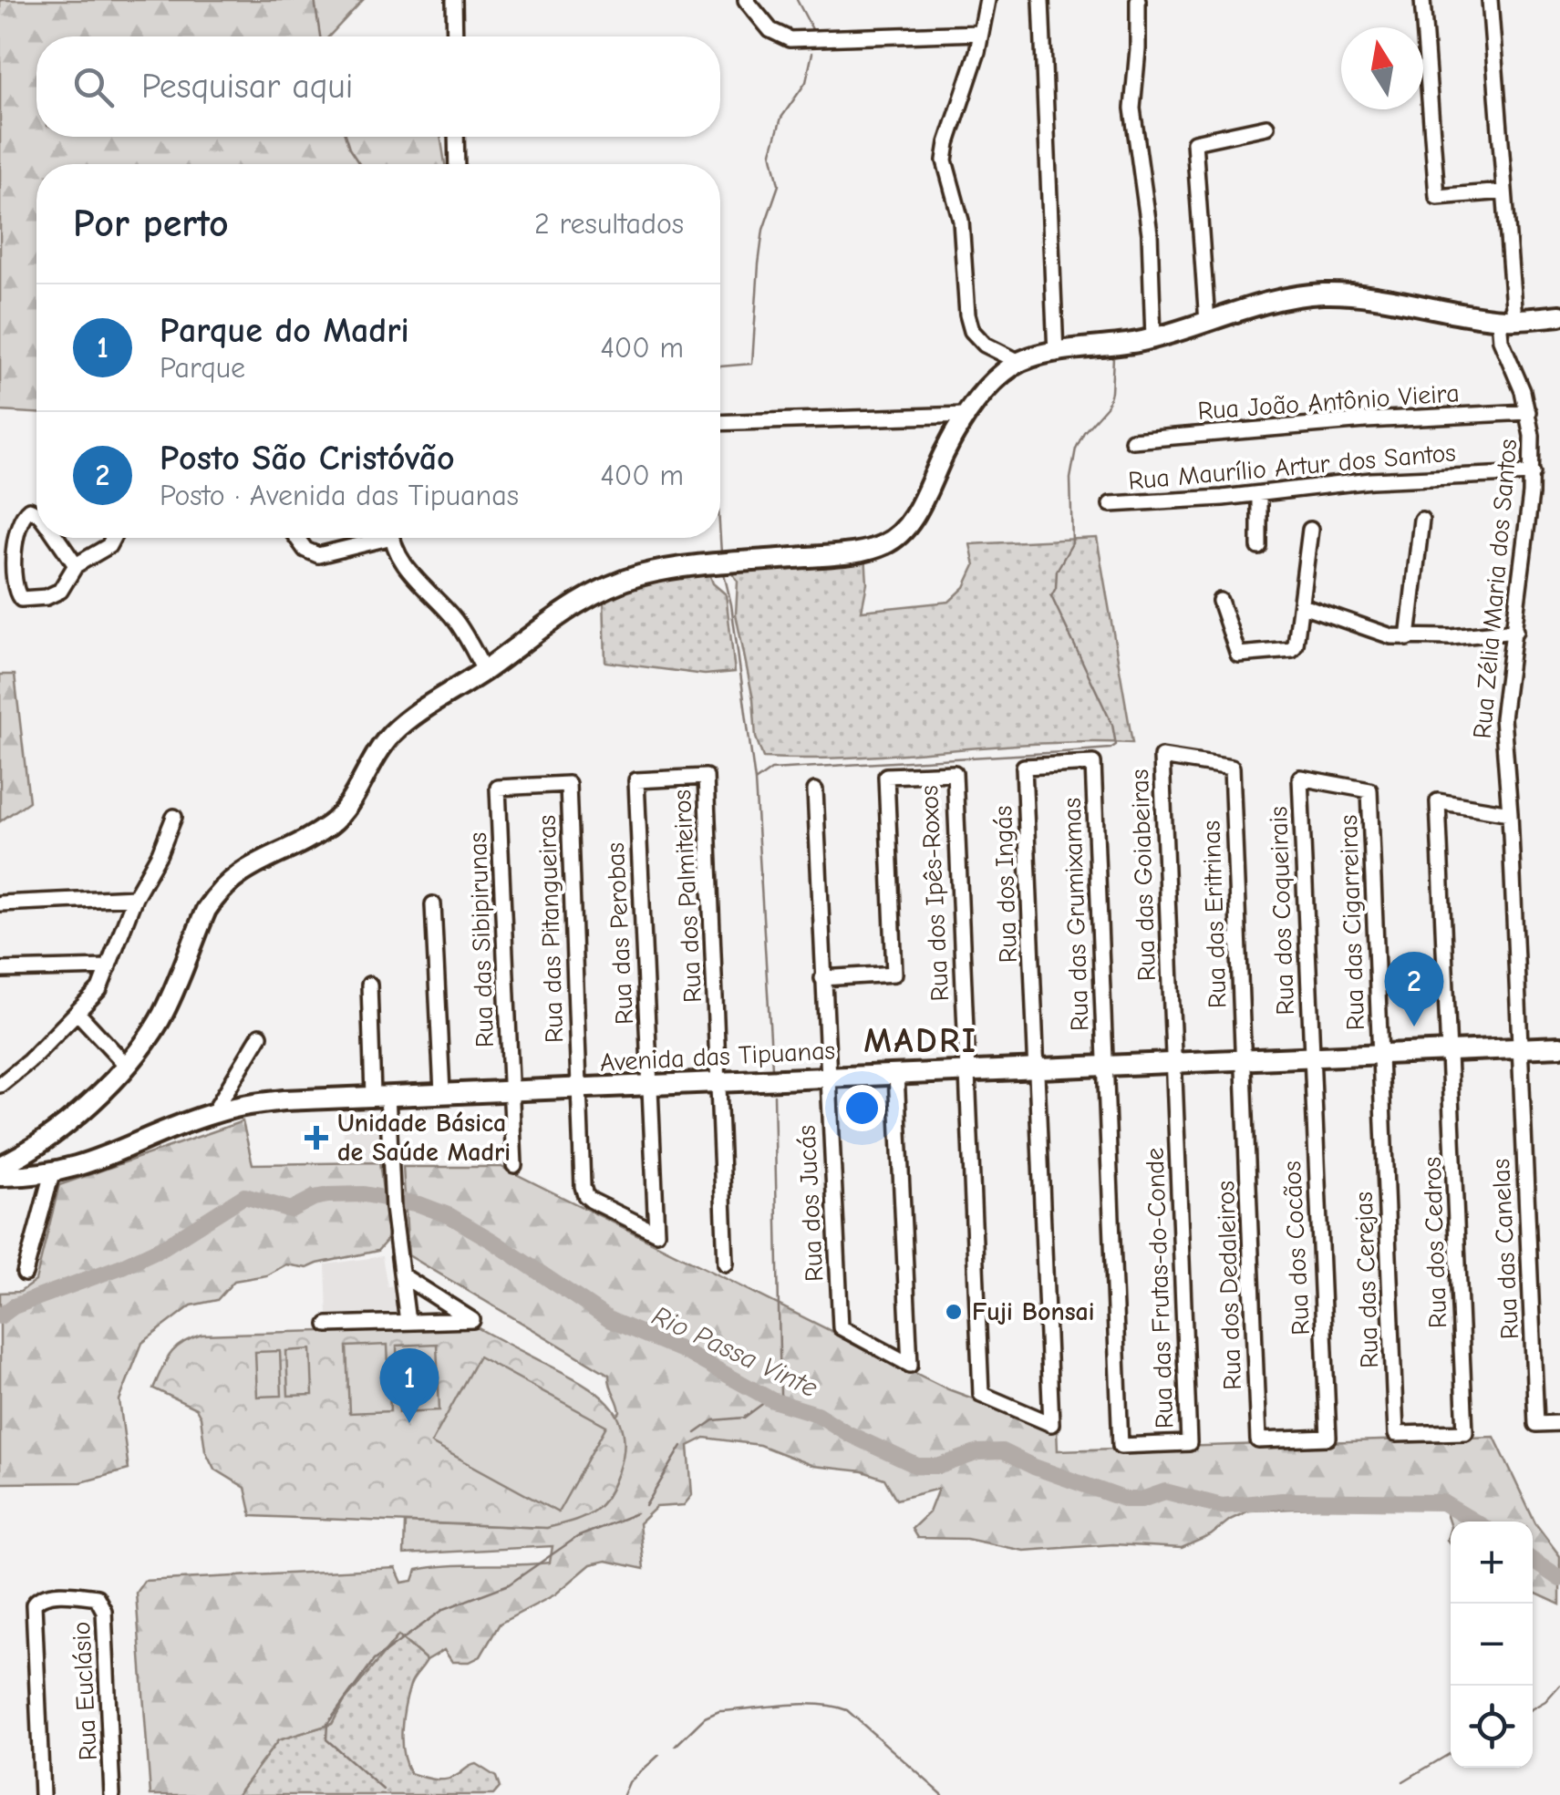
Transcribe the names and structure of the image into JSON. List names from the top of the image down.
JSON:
{
  "streets": {
    "main road": ["Avenida das Tipuanas"],
    "street": [
      "Rua João Antônio Vieira",
      "Rua Maurílio Artur dos Santos",
      "Rua Zélia Maria dos Santos",
      "Rua das Goiabeiras",
      "Rua dos Ingás",
      "Rua dos Ipês-Roxos",
      "Rua dos Palmiteiros",
      "Rua dos Coqueirais",
      "Rua das Grumixamas",
      "Rua das Eritrinas",
      "Rua das Cigarreiras",
      "Rua das Pitangueiras",
      "Rua das Perobas",
      "Rua das Sibipirunas",
      "Rua dos Jucás",
      "Rua dos Cedros",
      "Rua dos Cocãos",
      "Rua das Canelas",
      "Rua das Cerejas",
      "Rua dos Dedaleiros",
      "Rua das Frutas-do-Conde",
      "Rua Euclásio"
    ]
  },
  "crossings": [
    ["Rua João Antônio Vieira", "Rua Zélia Maria dos Santos"],
    ["Rua Maurílio Artur dos Santos", "Rua Zélia Maria dos Santos"],
    ["Rua Zélia Maria dos Santos", "Avenida das Tipuanas"],
    ["Rua Zélia Maria dos Santos", "Rua dos Cedros"],
    ["Rua Zélia Maria dos Santos", "Rua das Canelas"],
    ["Rua das Goiabeiras", "Rua das Eritrinas"],
    ["Rua das Goiabeiras", "Avenida das Tipuanas"],
    ["Rua das Goiabeiras", "Rua das Frutas-do-Conde"],
    ["Rua dos Ingás", "Rua das Grumixamas"],
    ["Rua dos Ingás", "Avenida das Tipuanas"],
    ["Rua dos Ipês-Roxos", "Avenida das Tipuanas"],
    ["Rua dos Ipês-Roxos", "Rua dos Jucás"],
    ["Rua dos Palmiteiros", "Rua das Perobas"],
    ["Rua dos Palmiteiros", "Avenida das Tipuanas"],
    ["Rua dos Coqueirais", "Rua das Cigarreiras"],
    ["Rua dos Coqueirais", "Avenida das Tipuanas"],
    ["Rua dos Coqueirais", "Rua dos Cocãos"],
    ["Rua das Grumixamas", "Avenida das Tipuanas"],
    ["Rua das Grumixamas", "Rua das Frutas-do-Conde"],
    ["Rua das Eritrinas", "Avenida das Tipuanas"],
    ["Rua das Eritrinas", "Rua dos Dedaleiros"],
    ["Rua das Cigarreiras", "Avenida das Tipuanas"],
    ["Rua das Cigarreiras", "Rua das Cerejas"],
    ["Rua das Pitangueiras", "Rua das Perobas"],
    ["Rua das Pitangueiras", "Rua das Sibipirunas"],
    ["Rua das Pitangueiras", "Avenida das Tipuanas"],
    ["Rua das Perobas", "Avenida das Tipuanas"],
    ["Rua das Sibipirunas", "Avenida das Tipuanas"],
    ["Avenida das Tipuanas", "Rua dos Jucás"],
    ["Avenida das Tipuanas", "Rua dos Cedros"],
    ["Avenida das Tipuanas", "Rua dos Cocãos"],
    ["Avenida das Tipuanas", "Rua das Canelas"],
    ["Avenida das Tipuanas", "Rua das Cerejas"],
    ["Avenida das Tipuanas", "Rua dos Dedaleiros"],
    ["Avenida das Tipuanas", "Rua das Frutas-do-Conde"],
    ["Rua dos Cedros", "Rua das Cerejas"],
    ["Rua dos Cocãos", "Rua dos Dedaleiros"]
  ],
  "districts": ["MADRI"],
  "water": ["Rio Passa Vinte"],
  "places": {
    "health": ["Unidade Básica de Saúde Madri"],
    "other": ["Fuji Bonsai"]
  },
  "north": "top",
  "page": {
    "search": "Pesquisar aqui",
    "heading": ["Por perto", "2 resultados"],
    "list": [
      {
        "mark": "1",
        "name": "Parque do Madri",
        "note": "Parque",
        "value": "400 m"
      },
      {
        "mark": "2",
        "name": "Posto São Cristóvão",
        "note": "Posto · Avenida das Tipuanas",
        "value": "400 m"
      }
    ],
    "pins": ["2", "1"],
    "map_buttons": ["+", "−"]
  }
}
